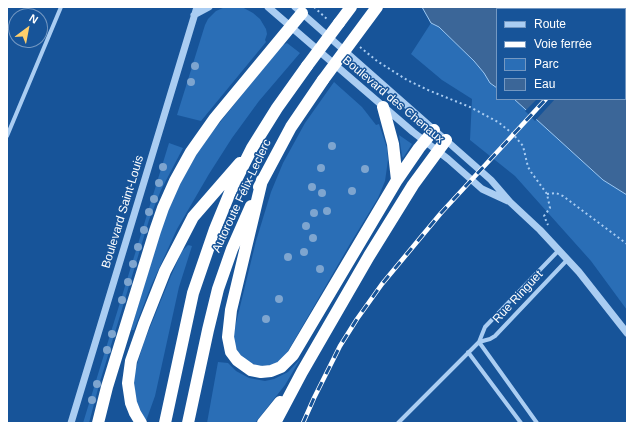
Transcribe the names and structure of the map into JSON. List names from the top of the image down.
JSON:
{
  "streets": {
    "highway": ["Autoroute Félix-Leclerc"],
    "street": ["Boulevard des Chenaux", "Boulevard Saint-Louis", "Rue Ringuet"]
  },
  "crossings": [
    ["Boulevard des Chenaux", "Rue Ringuet"]
  ],
  "legend": [
    "Route",
    "Voie ferrée",
    "Parc",
    "Eau"
  ],
  "north": "top right"
}
